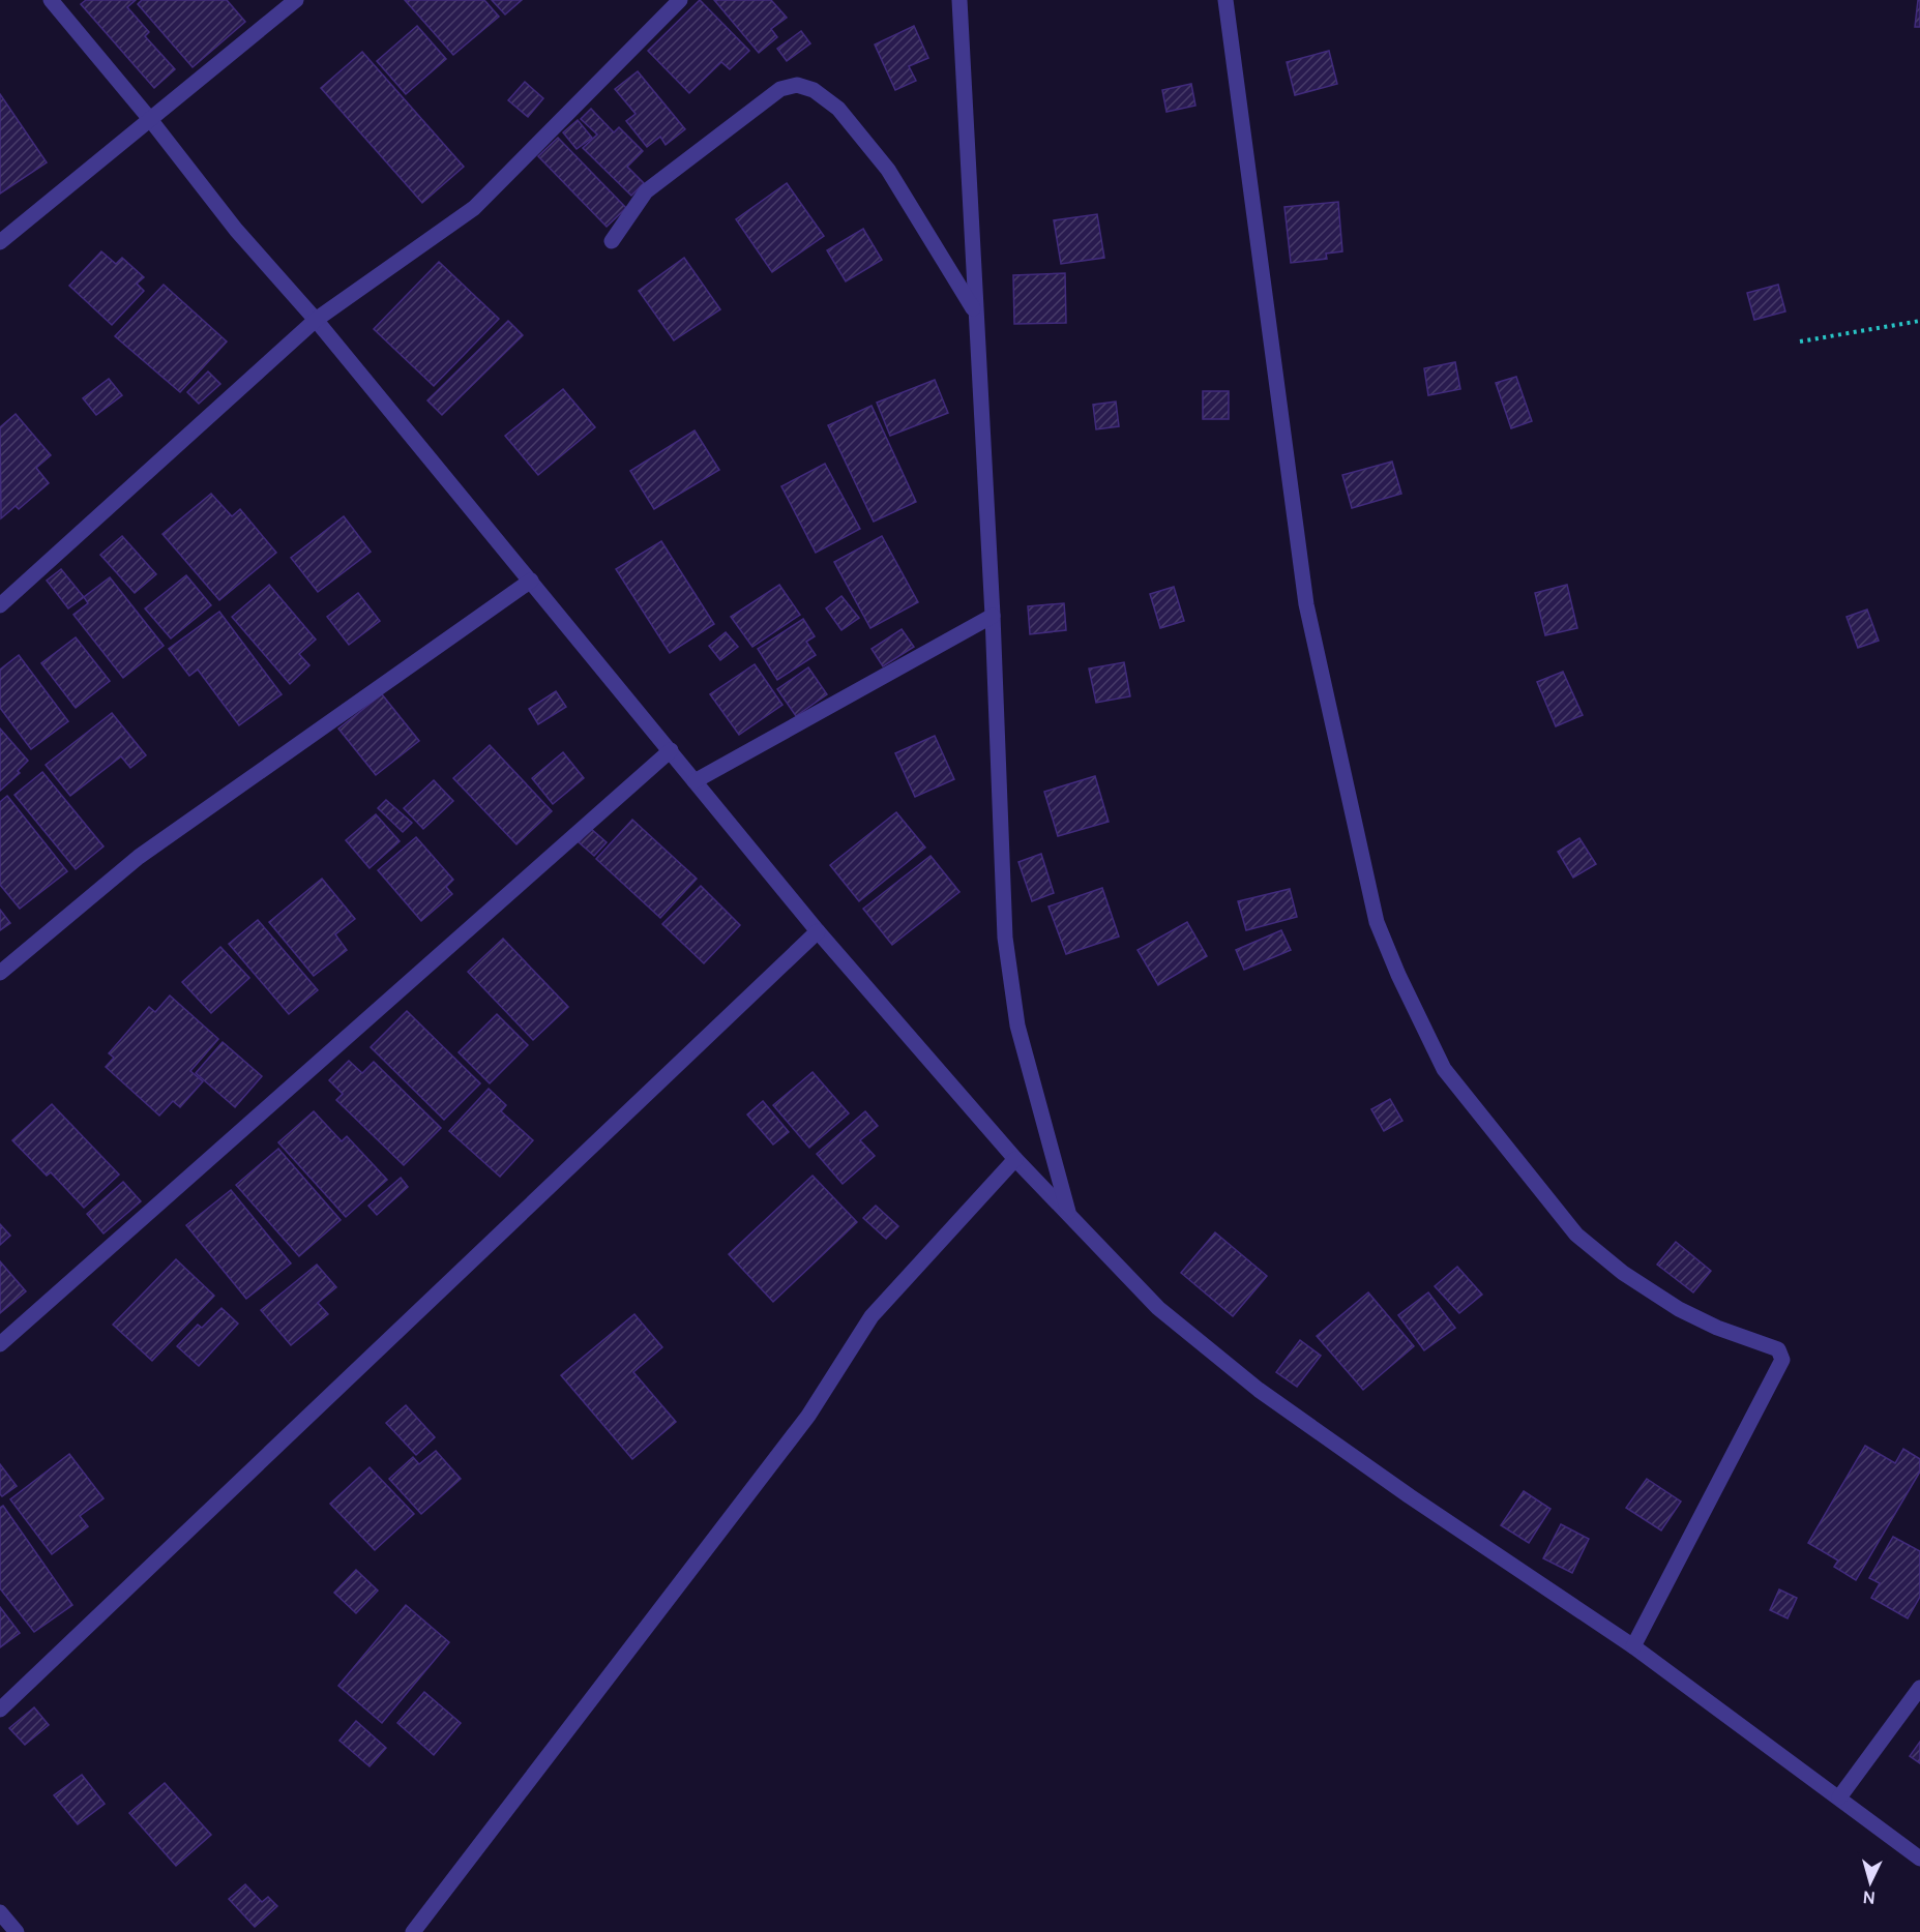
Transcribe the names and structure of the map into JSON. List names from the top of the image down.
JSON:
{
  "north": "bottom"
}
